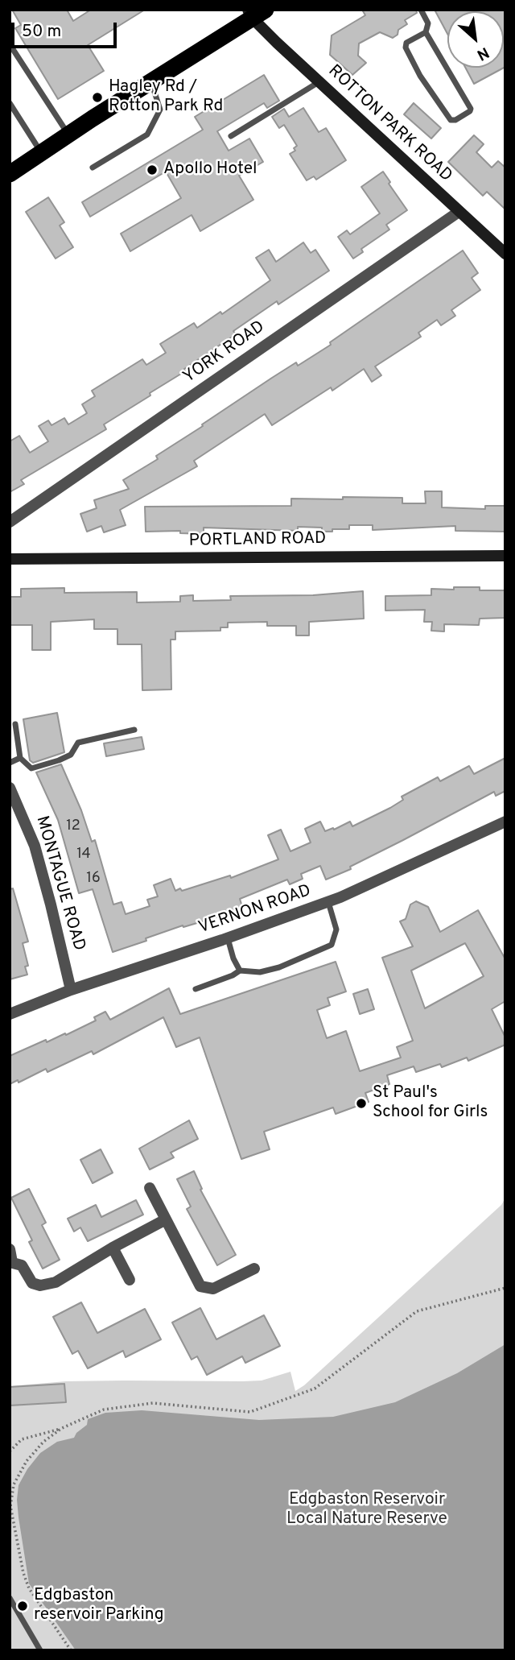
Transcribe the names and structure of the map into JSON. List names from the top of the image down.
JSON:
{
  "streets": {
    "main road": ["ROTTON PARK ROAD", "PORTLAND ROAD"],
    "street": ["YORK ROAD", "MONTAGUE ROAD", "VERNON ROAD"]
  },
  "crossings": [
    ["ROTTON PARK ROAD", "YORK ROAD"],
    ["MONTAGUE ROAD", "VERNON ROAD"]
  ],
  "parks": ["Edgbaston Reservoir Local Nature Reserve"],
  "places": [
    "Hagley Rd / Rotton Park Rd",
    "Apollo Hotel",
    "St Paul's School for Girls",
    "Edgbaston reservoir Parking"
  ],
  "house_numbers": ["12", "14", "16"],
  "scale_bar": "50 m",
  "north": "bottom right"
}
